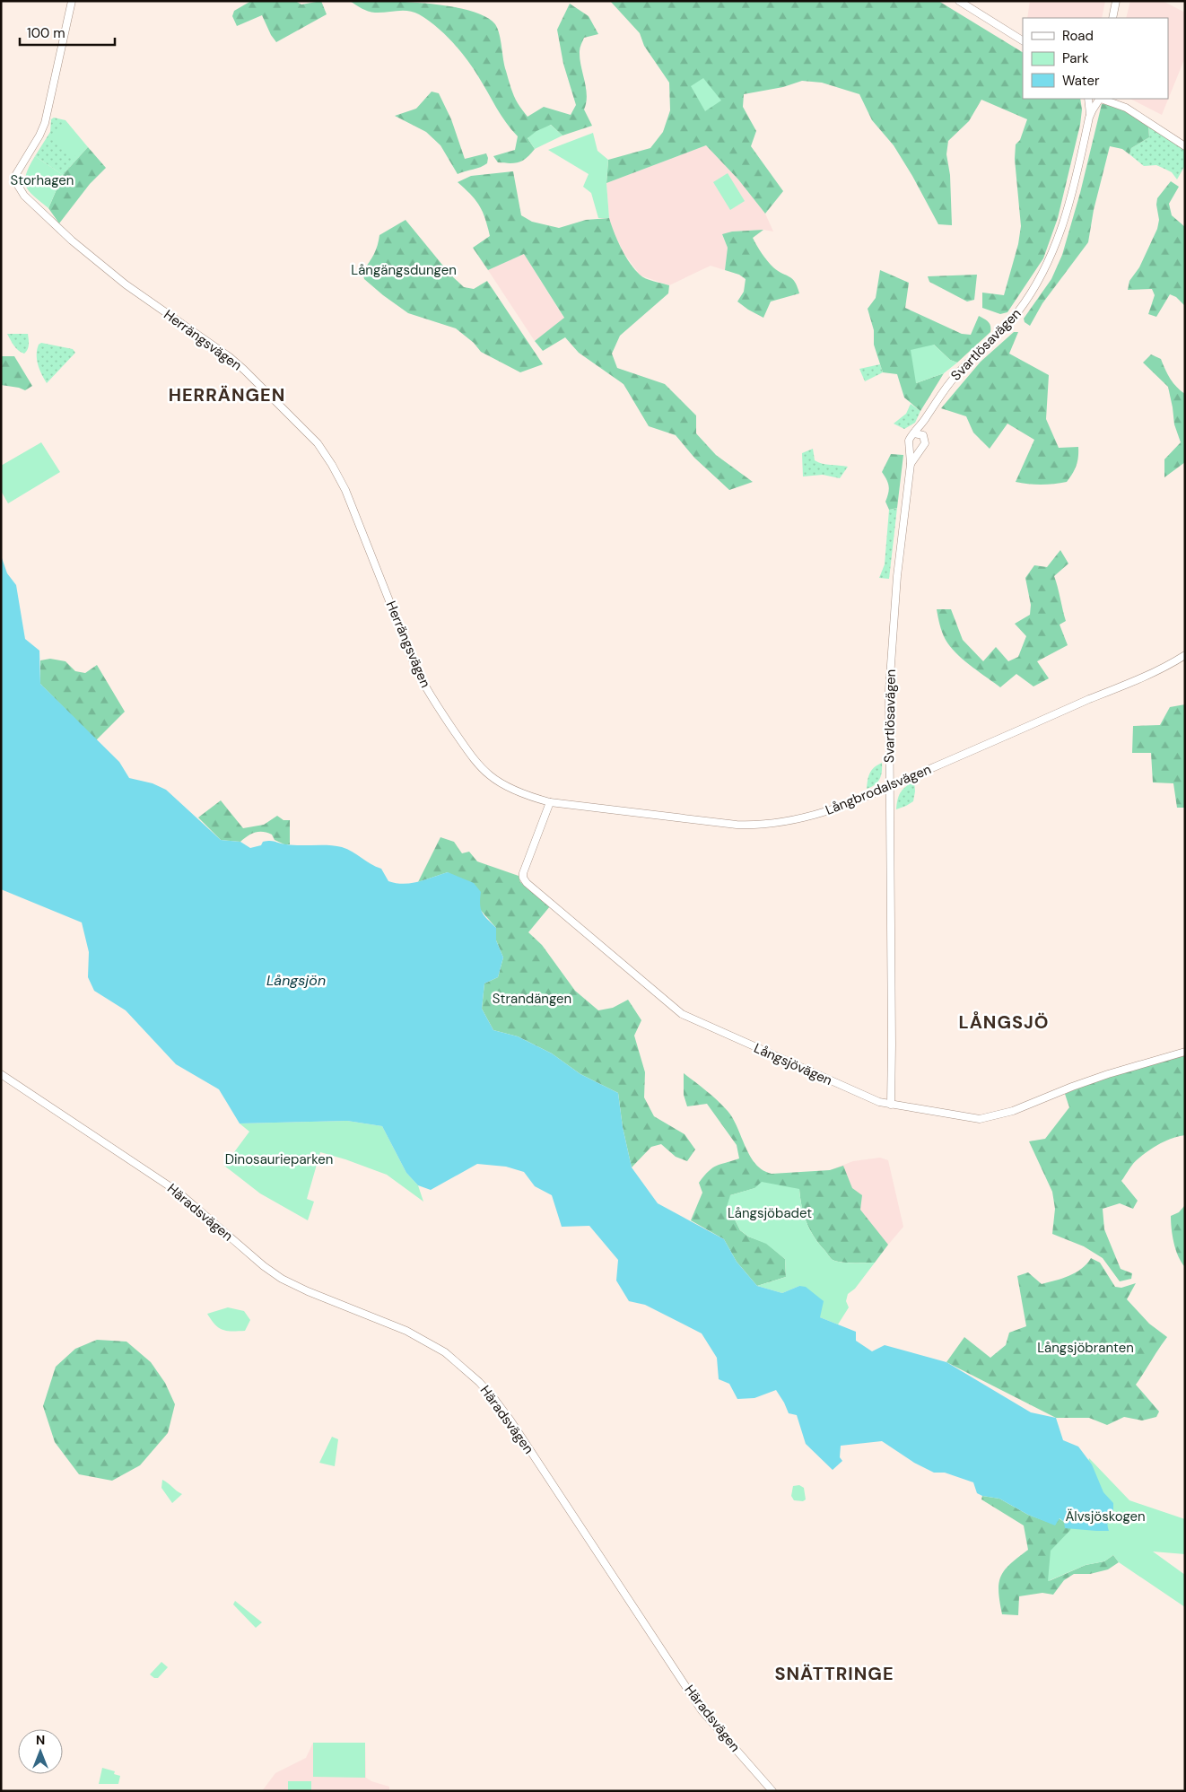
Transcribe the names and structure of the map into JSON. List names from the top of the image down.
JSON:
{
  "streets": {
    "street": [
      "Herrängsvägen",
      "Svartlösavägen",
      "Långbrodalsvägen",
      "Långsjövägen",
      "Häradsvägen"
    ]
  },
  "crossings": [
    ["Herrängsvägen", "Långbrodalsvägen"],
    ["Herrängsvägen", "Långsjövägen"],
    ["Svartlösavägen", "Långbrodalsvägen"],
    ["Svartlösavägen", "Långsjövägen"],
    ["Långbrodalsvägen", "Långsjövägen"]
  ],
  "districts": ["HERRÄNGEN", "LÅNGSJÖ", "SNÄTTRINGE"],
  "water": ["Långsjön"],
  "parks": [
    "Storhagen",
    "Långängsdungen",
    "Strandängen",
    "Dinosaurieparken",
    "Långsjöbadet",
    "Långsjöbranten",
    "Älvsjöskogen"
  ],
  "legend": ["Road", "Park", "Water"],
  "scale_bar": "100 m",
  "north": "top"
}
